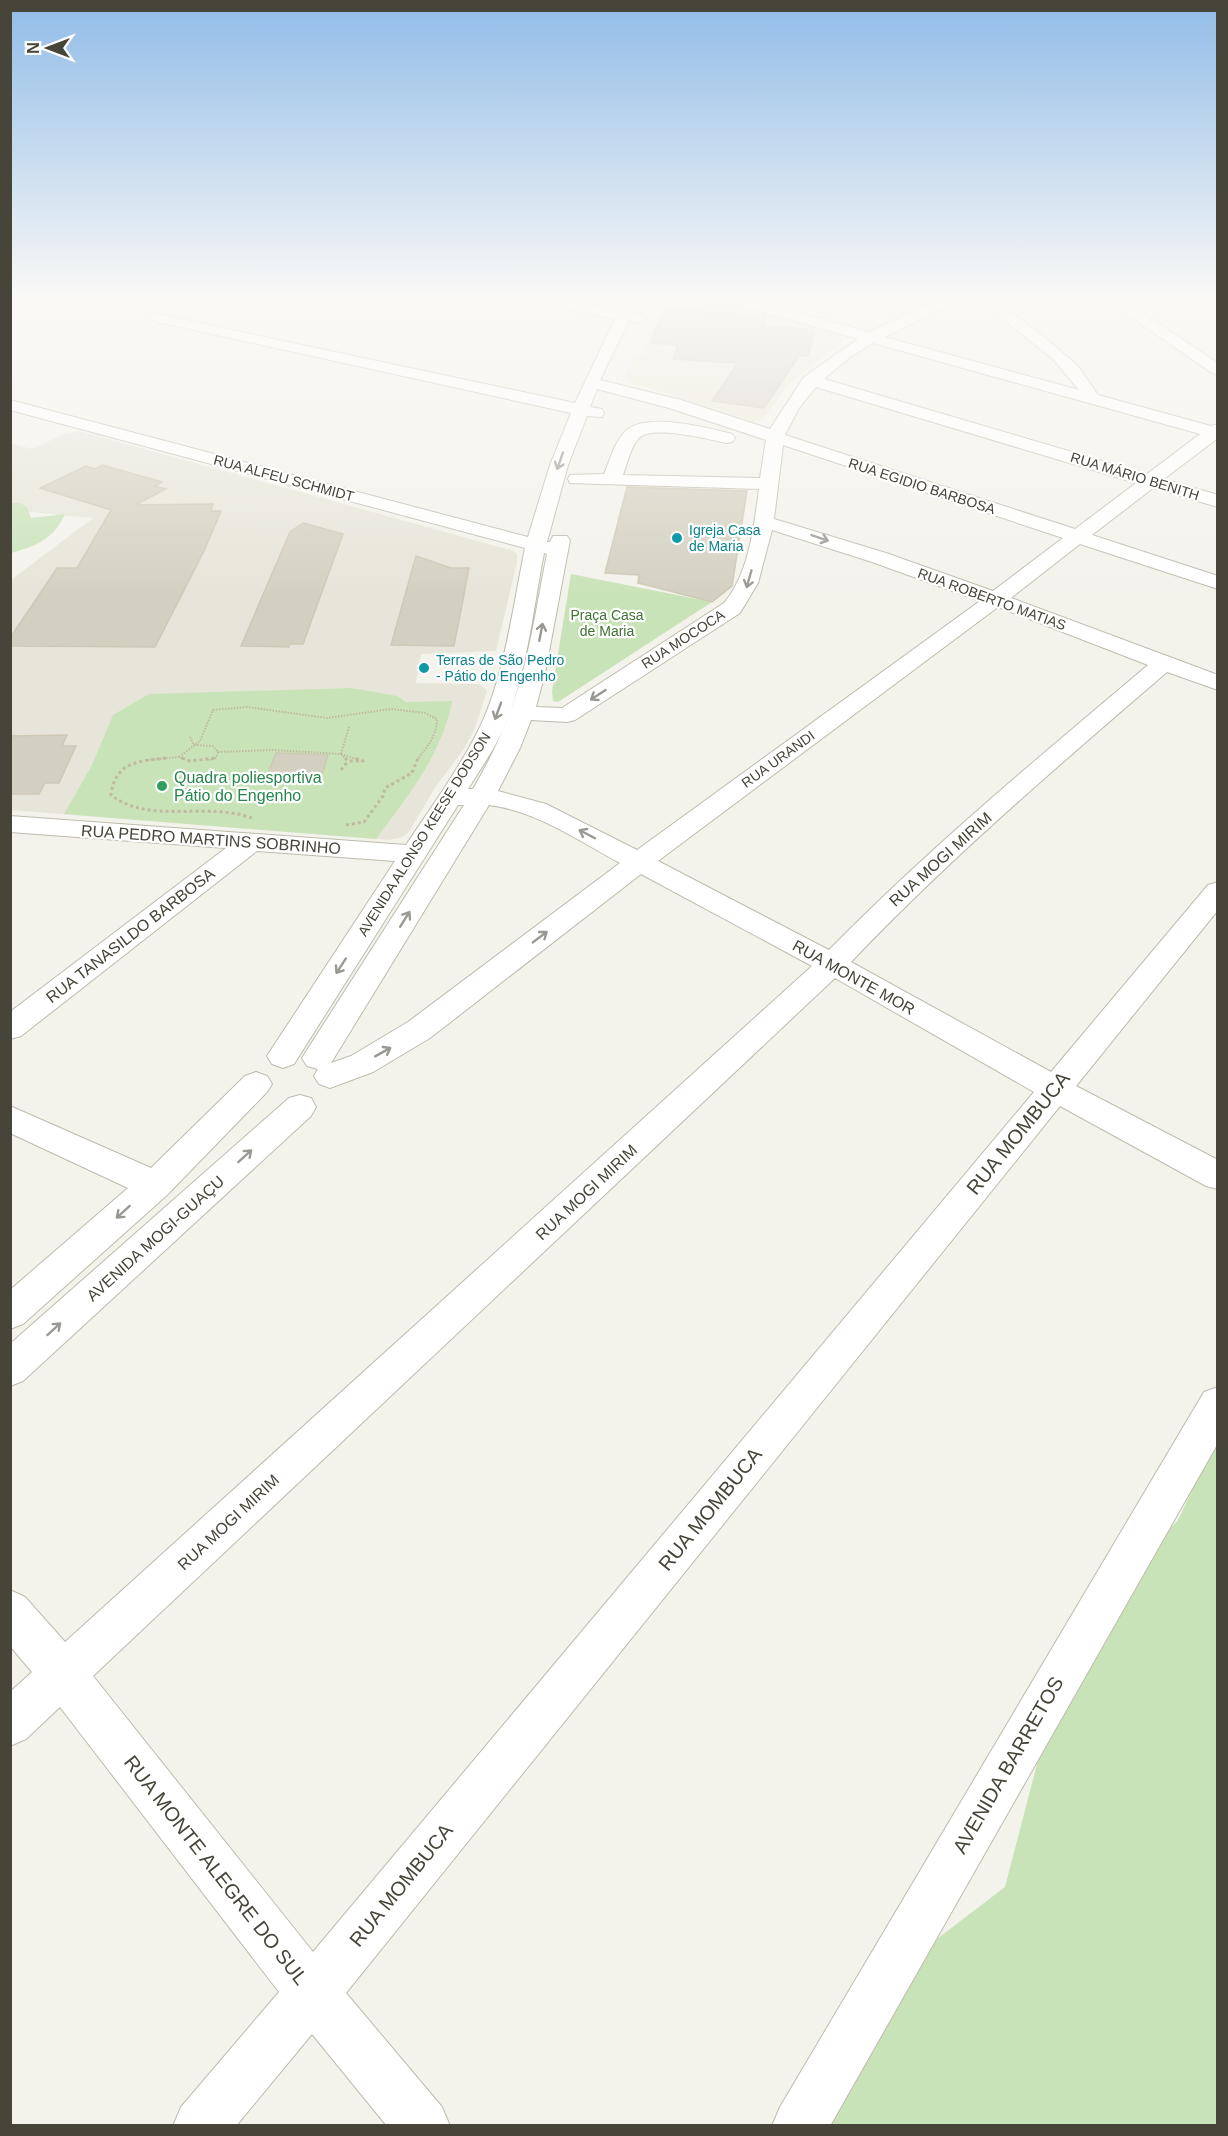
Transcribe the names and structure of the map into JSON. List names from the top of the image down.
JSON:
{
  "streets": {
    "street": [
      "RUA MÁRIO BENITH",
      "RUA ALFEU SCHMIDT",
      "RUA EGIDIO BARBOSA",
      "RUA ROBERTO MATIAS",
      "RUA MOCOCA",
      "RUA URANDI",
      "AVENIDA ALONSO KEESE DODSON",
      "RUA PEDRO MARTINS SOBRINHO",
      "RUA MOGI MIRIM",
      "RUA TANASILDO BARBOSA",
      "RUA MONTE MOR",
      "RUA MOMBUCA",
      "AVENIDA MOGI-GUAÇU",
      "AVENIDA BARRETOS",
      "RUA MONTE ALEGRE DO SUL"
    ]
  },
  "crossings": [
    ["RUA MÁRIO BENITH", "RUA URANDI"],
    ["RUA ALFEU SCHMIDT", "AVENIDA ALONSO KEESE DODSON"],
    ["RUA EGIDIO BARBOSA", "RUA MOCOCA"],
    ["RUA EGIDIO BARBOSA", "RUA URANDI"],
    ["RUA ROBERTO MATIAS", "RUA MOCOCA"],
    ["RUA ROBERTO MATIAS", "RUA URANDI"],
    ["RUA ROBERTO MATIAS", "RUA MOGI MIRIM"],
    ["RUA MOCOCA", "AVENIDA ALONSO KEESE DODSON"],
    ["RUA URANDI", "AVENIDA ALONSO KEESE DODSON"],
    ["RUA URANDI", "RUA MONTE MOR"],
    ["RUA URANDI", "AVENIDA MOGI-GUAÇU"],
    ["AVENIDA ALONSO KEESE DODSON", "RUA PEDRO MARTINS SOBRINHO"],
    ["AVENIDA ALONSO KEESE DODSON", "RUA MONTE MOR"],
    ["AVENIDA ALONSO KEESE DODSON", "AVENIDA MOGI-GUAÇU"],
    ["RUA PEDRO MARTINS SOBRINHO", "RUA TANASILDO BARBOSA"],
    ["RUA MOGI MIRIM", "RUA MONTE MOR"],
    ["RUA MOGI MIRIM", "RUA MONTE ALEGRE DO SUL"],
    ["RUA MONTE MOR", "RUA MOMBUCA"],
    ["RUA MOMBUCA", "RUA MONTE ALEGRE DO SUL"]
  ],
  "one_way": ["RUA ROBERTO MATIAS", "RUA MOCOCA"],
  "parks": ["Praça Casa de Maria"],
  "places": ["Igreja Casa de Maria", "Terras de São Pedro - Pátio do Engenho", "Quadra poliesportiva Pátio do Engenho"],
  "north": "left"
}
